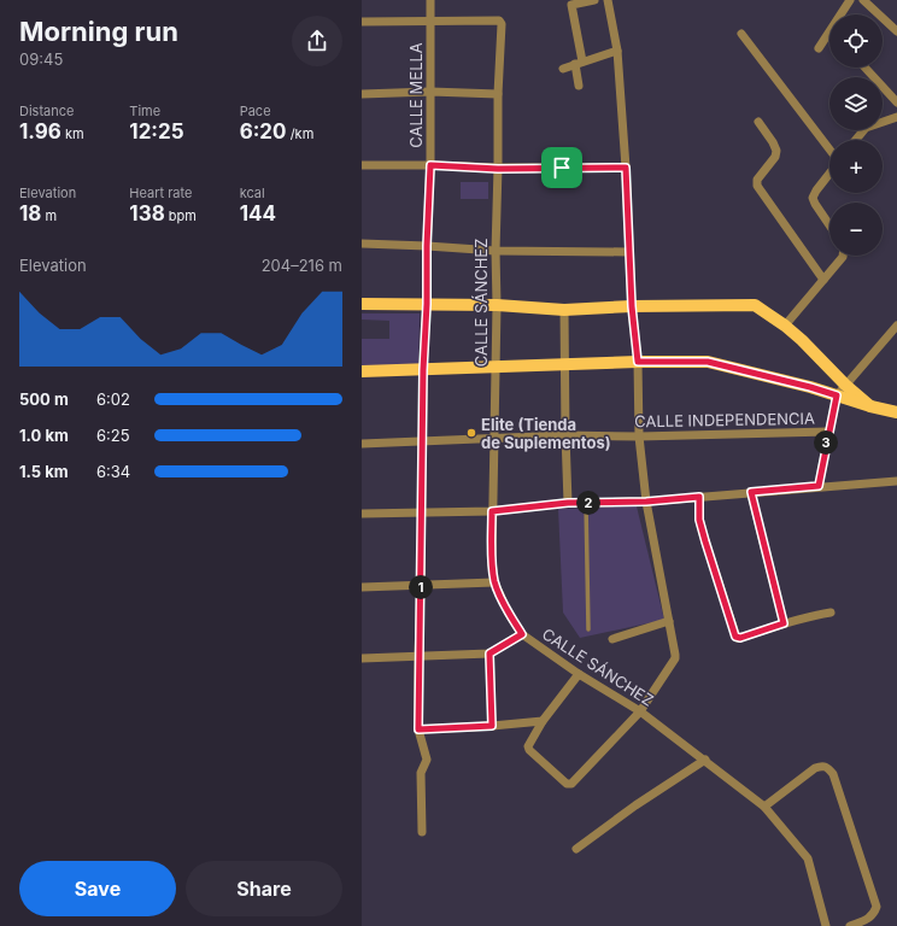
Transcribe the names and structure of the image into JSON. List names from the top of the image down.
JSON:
{
  "streets": {
    "street": ["CALLE MELLA", "CALLE SÁNCHEZ", "CALLE INDEPENDENCIA"]
  },
  "crossings": [
    ["CALLE MELLA", "CALLE SÁNCHEZ"],
    ["CALLE MELLA", "CALLE INDEPENDENCIA"],
    ["CALLE SÁNCHEZ", "CALLE INDEPENDENCIA"]
  ],
  "places": ["Elite (Tienda de Suplementos)"],
  "page": {
    "heading": ["Morning run", "09:45"],
    "map_buttons": ["+", "−"],
    "stats": [
      ["Distance", "1.96 km"],
      ["Time", "12:25"],
      ["Pace", "6:20 /km"],
      ["Elevation", "18 m"],
      ["Heart rate", "138 bpm"],
      ["kcal", "144"]
    ],
    "chart": ["Elevation", "204–216 m"],
    "list": [
      {
        "name": "500 m",
        "note": "6:02"
      },
      {
        "name": "1.0 km",
        "note": "6:25"
      },
      {
        "name": "1.5 km",
        "note": "6:34"
      }
    ],
    "pins": ["3", "2", "1"],
    "buttons": ["Save", "Share"]
  }
}
